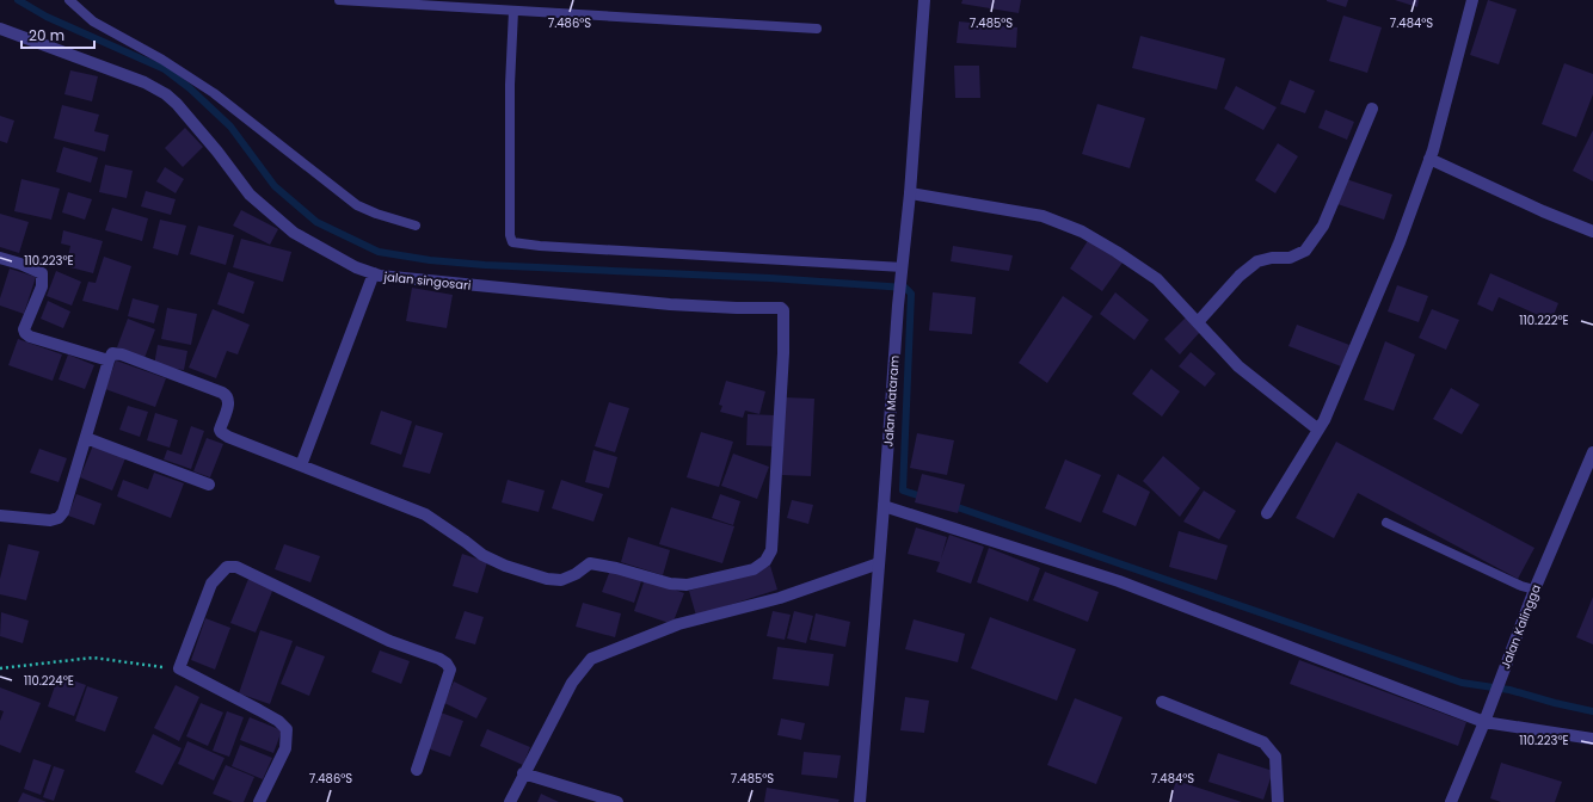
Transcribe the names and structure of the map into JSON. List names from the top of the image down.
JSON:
{
  "streets": {
    "street": ["jalan singosari", "Jalan Mataram", "Jalan Kalingga"]
  },
  "scale_bar": "20 m",
  "coordinates": [
    "7.486°S",
    "7.485°S",
    "7.484°S",
    "110.223°E",
    "110.222°E",
    "110.224°E"
  ]
}
